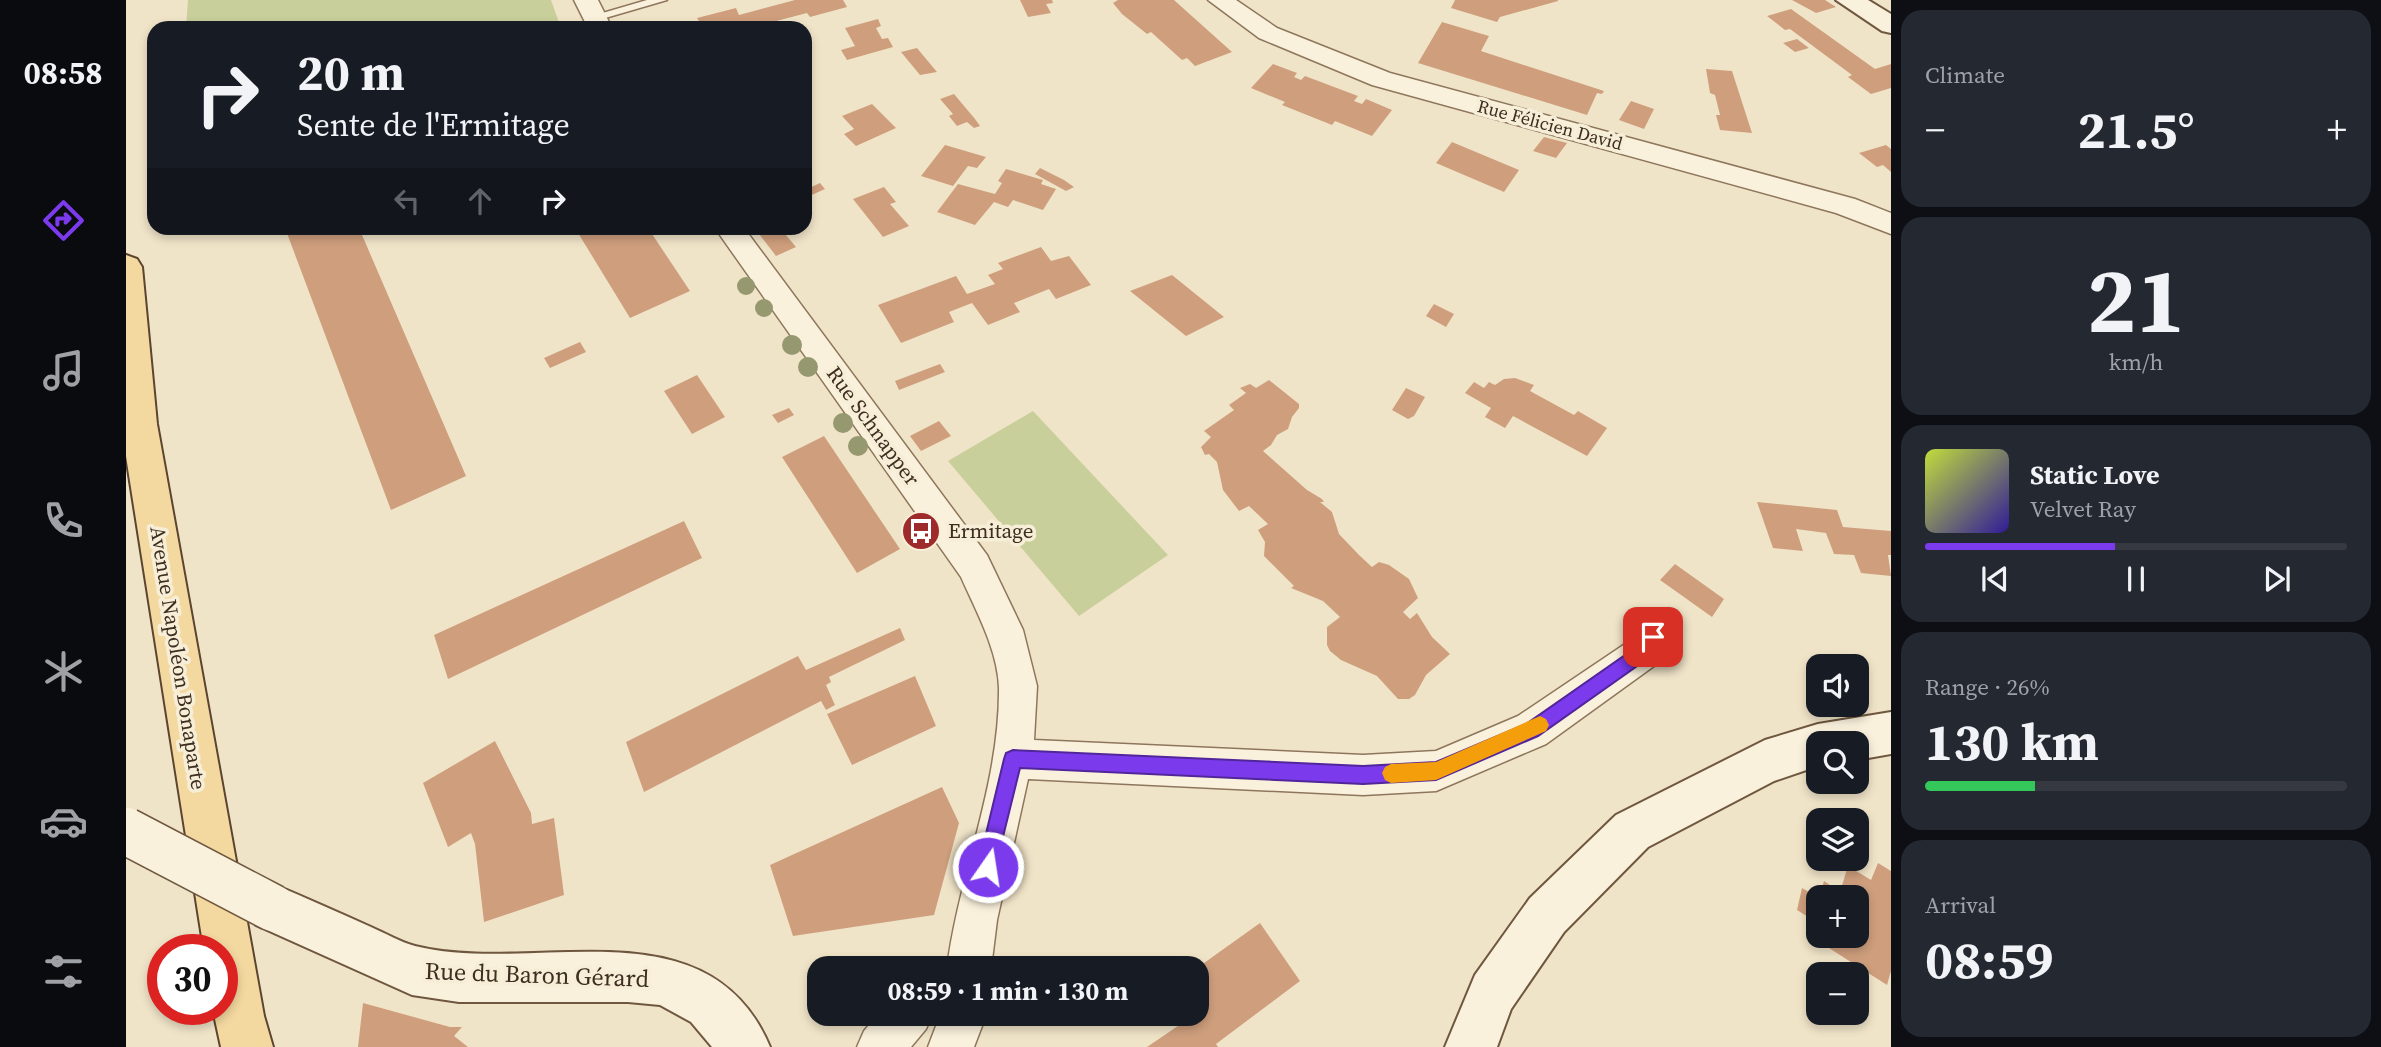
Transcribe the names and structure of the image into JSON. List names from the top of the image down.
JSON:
{
  "streets": {
    "main road": ["Avenue Napoléon Bonaparte", "Rue du Baron Gérard"],
    "street": ["Rue Félicien David", "Rue Schnapper"]
  },
  "places": {
    "bus stop": ["Ermitage"]
  },
  "page": {
    "tabs": "08:58",
    "tile": [
      "Climate",
      ["21", "km/h"],
      ["Range · 26%", "130 km"],
      ["Arrival", "08:59"]
    ],
    "turn": ["20 m", "Sente de l'Ermitage"],
    "heat": ["−", "21.5°", "+"],
    "song": ["Static Love", "Velvet Ray"],
    "map_buttons": ["+", "−"],
    "limit": "30",
    "trip": "08:59 · 1 min · 130 m"
  }
}
